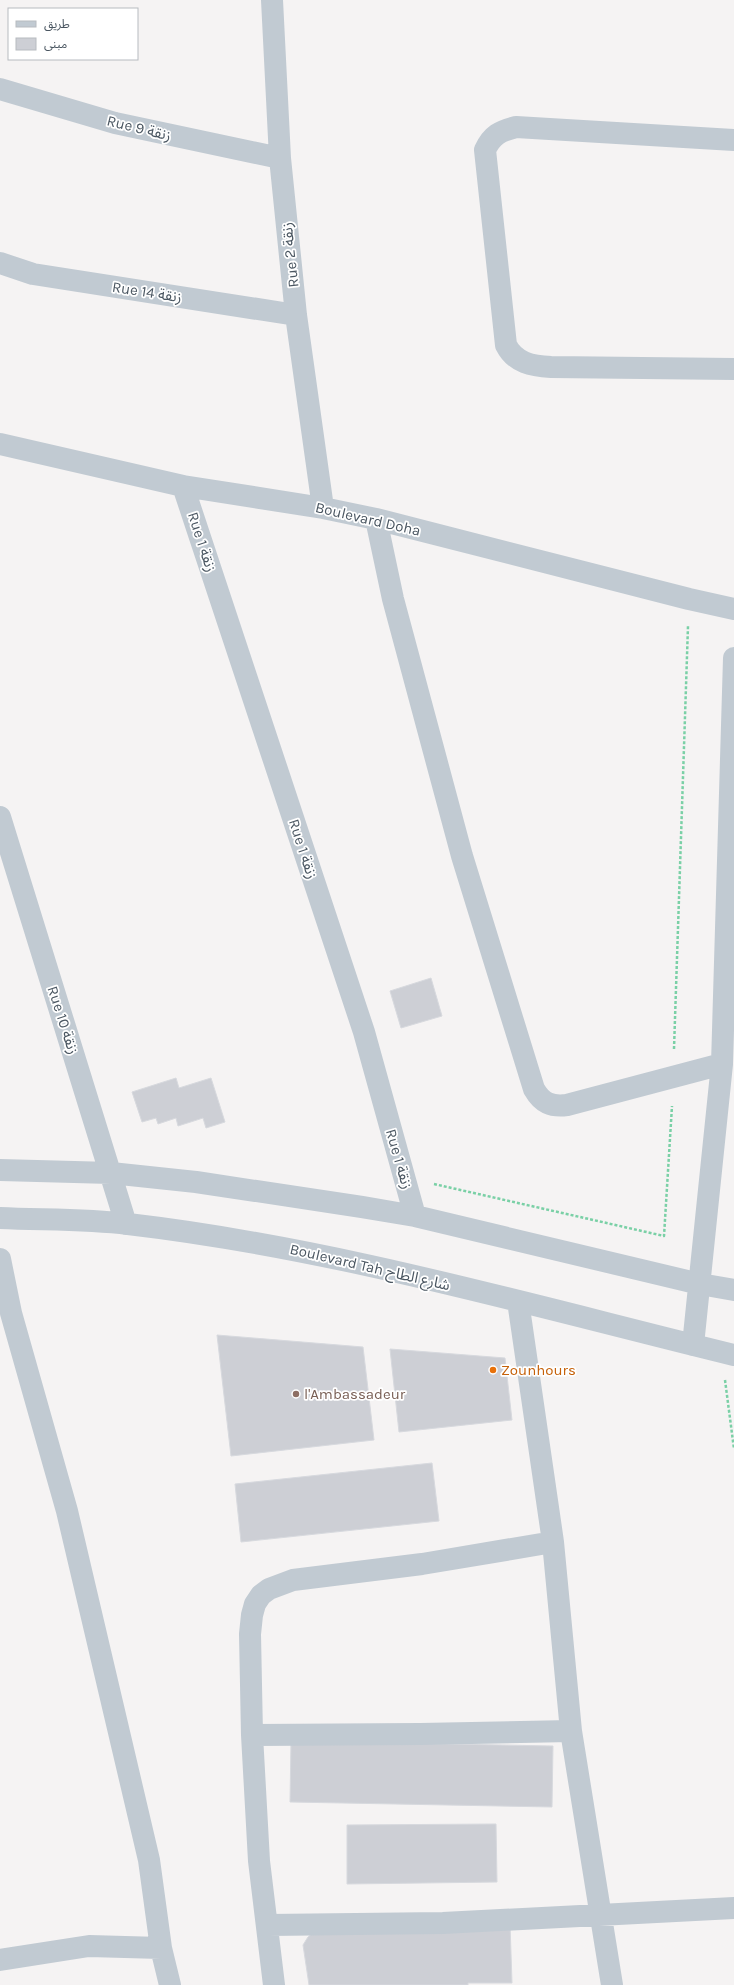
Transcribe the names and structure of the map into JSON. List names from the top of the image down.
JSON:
{
  "streets": {
    "street": [
      "Rue 9 زنقة",
      "Rue 2 زنقة",
      "Rue 14 زنقة",
      "Boulevard Doha",
      "Rue 1 زنقة",
      "Rue 10 زنقة",
      "Boulevard Tah شارع الطاح"
    ]
  },
  "crossings": [
    ["Rue 9 زنقة", "Rue 2 زنقة"],
    ["Rue 2 زنقة", "Rue 14 زنقة"],
    ["Rue 2 زنقة", "Boulevard Doha"],
    ["Boulevard Doha", "Rue 1 زنقة"],
    ["Rue 10 زنقة", "Boulevard Tah شارع الطاح"]
  ],
  "places": ["Zounhours", "l'Ambassadeur"],
  "legend": ["طريق", "مبنى"]
}
